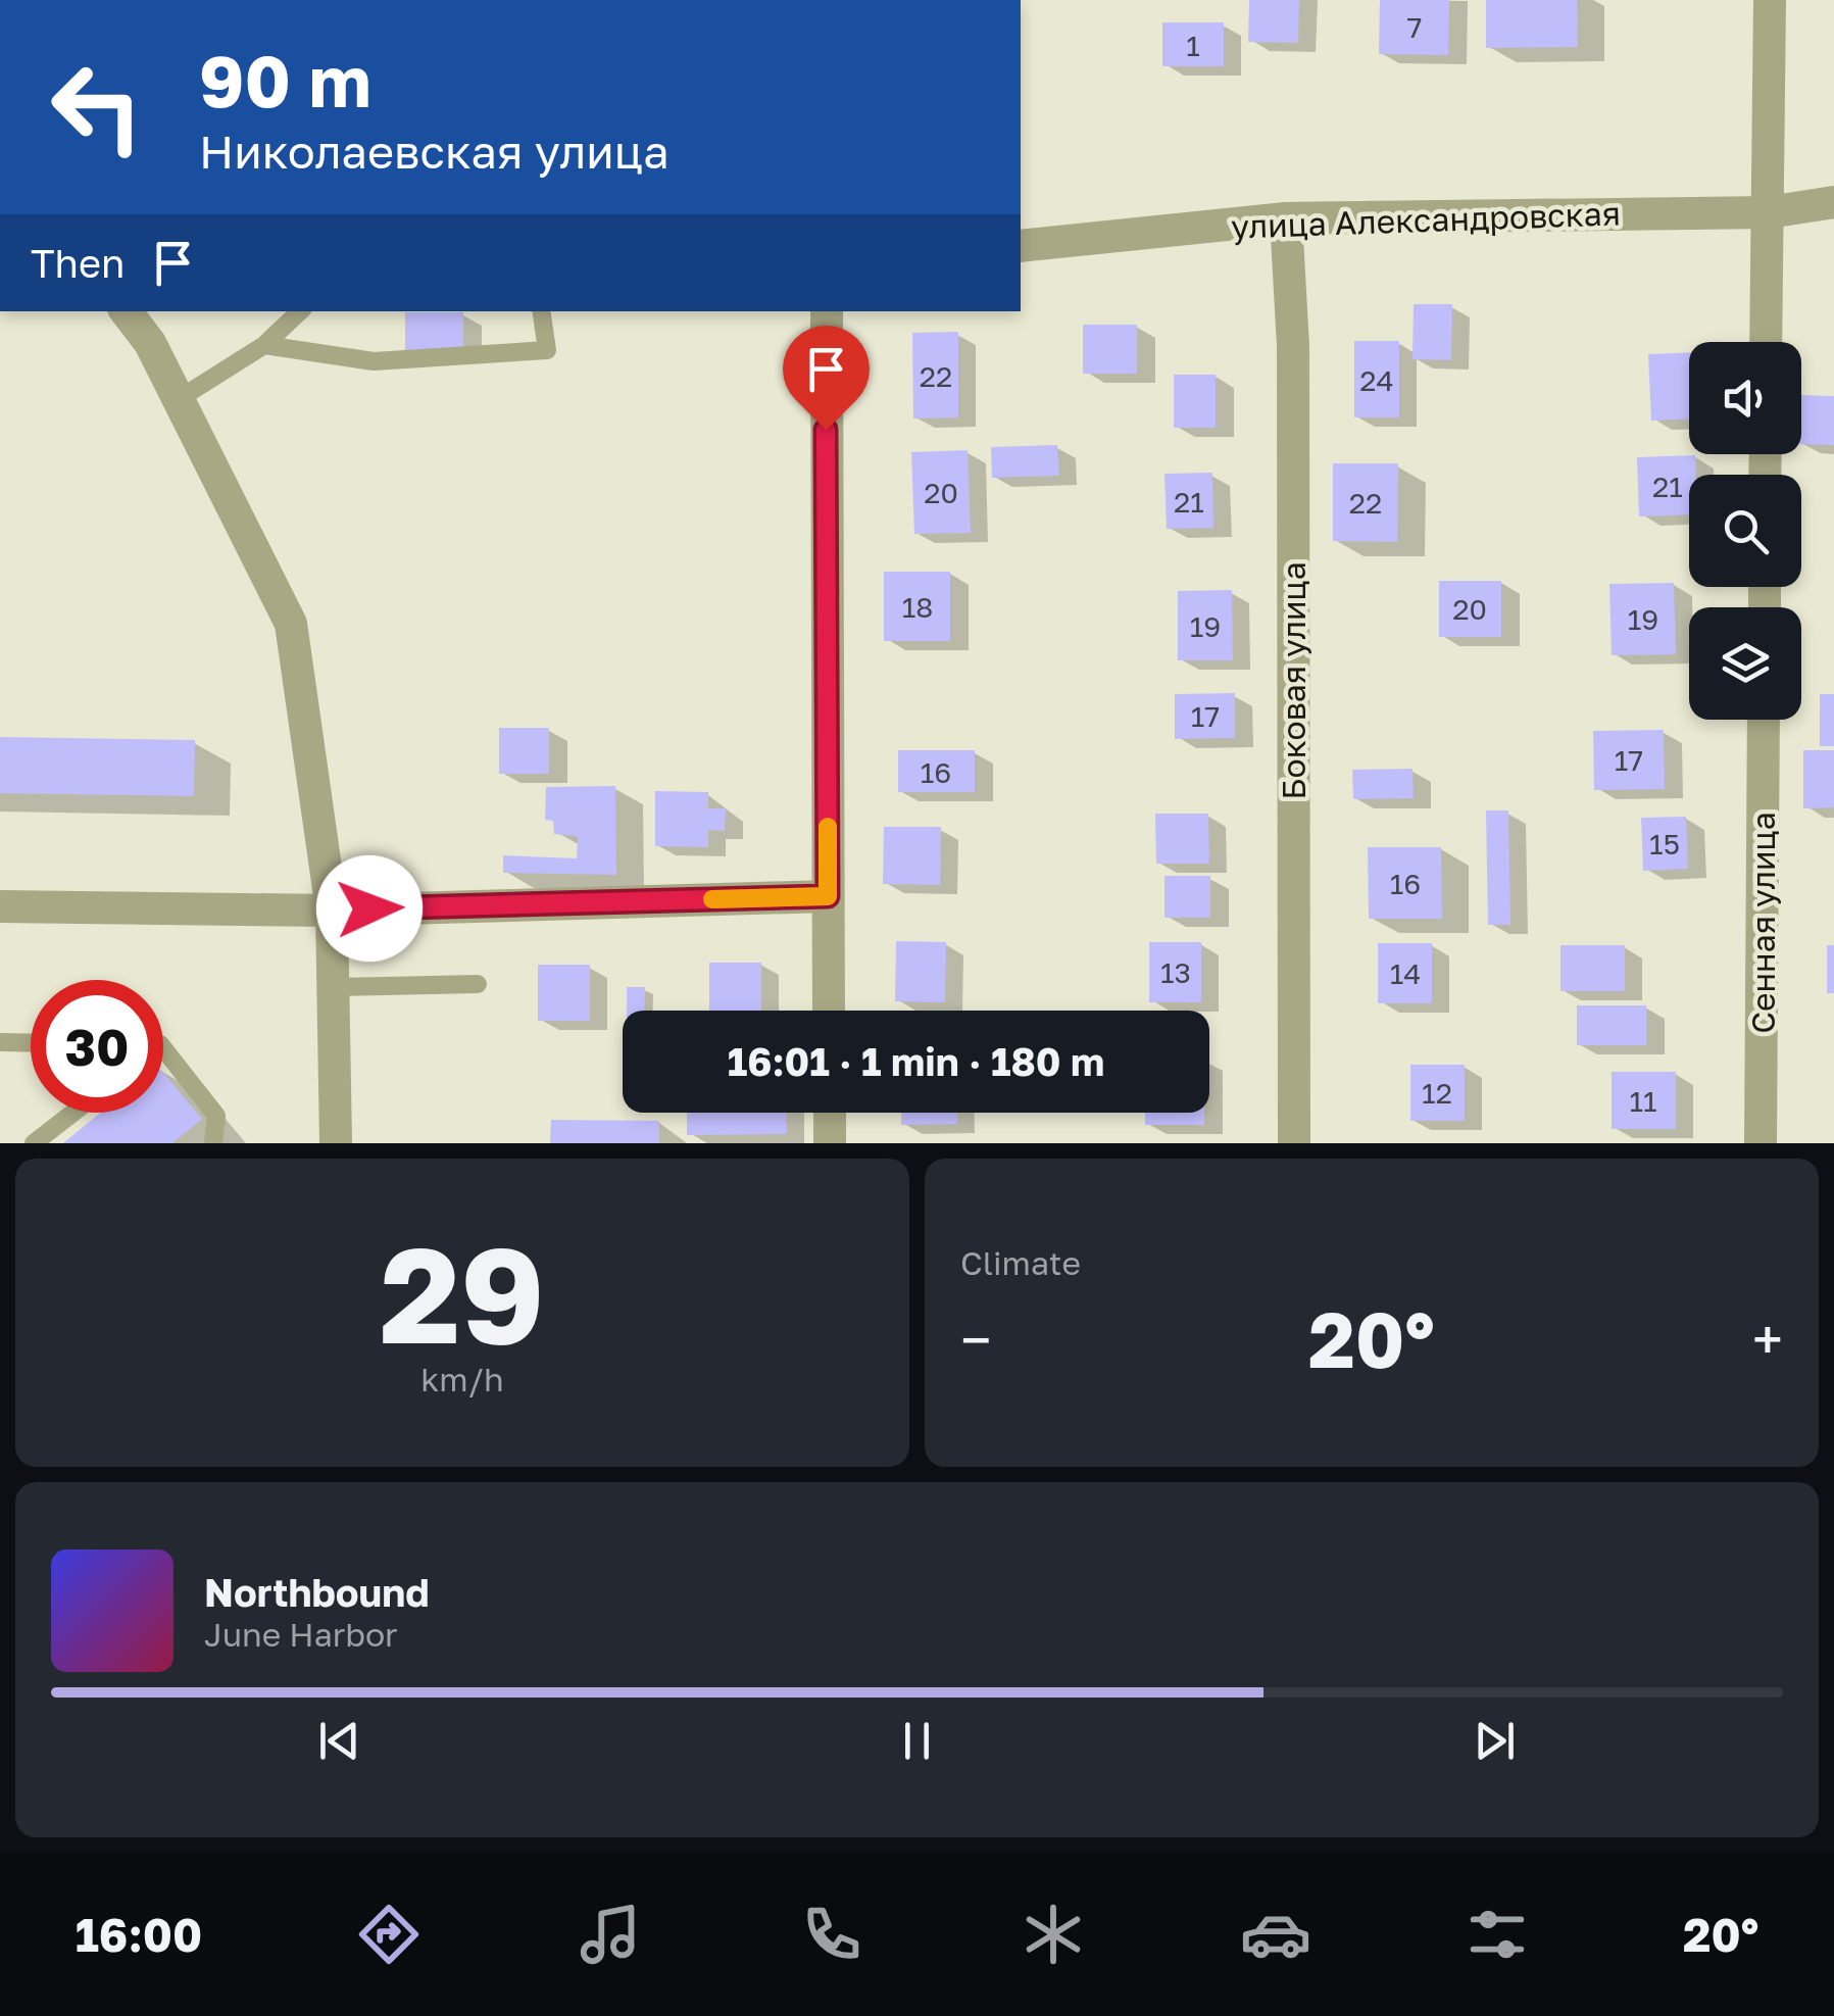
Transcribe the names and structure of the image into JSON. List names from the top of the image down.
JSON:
{
  "streets": {
    "street": ["улица Александровская", "Боковая улица", "Сенная улица"]
  },
  "crossings": [
    ["улица Александровская", "Боковая улица"]
  ],
  "house_numbers": [
    "7",
    "1",
    "22",
    "24",
    "21",
    "20",
    "21",
    "22",
    "18",
    "20",
    "19",
    "19",
    "17",
    "17",
    "16",
    "15",
    "16",
    "13",
    "14",
    "12",
    "11"
  ],
  "page": {
    "turn": ["90 m", "Николаевская улица"],
    "then": "Then",
    "limit": "30",
    "trip": "16:01 · 1 min · 180 m",
    "tile": [
      ["29", "km/h"],
      "Climate"
    ],
    "heat": ["−", "20°", "+"],
    "song": ["Northbound", "June Harbor"],
    "tabs": ["16:00", "20°"]
  }
}
